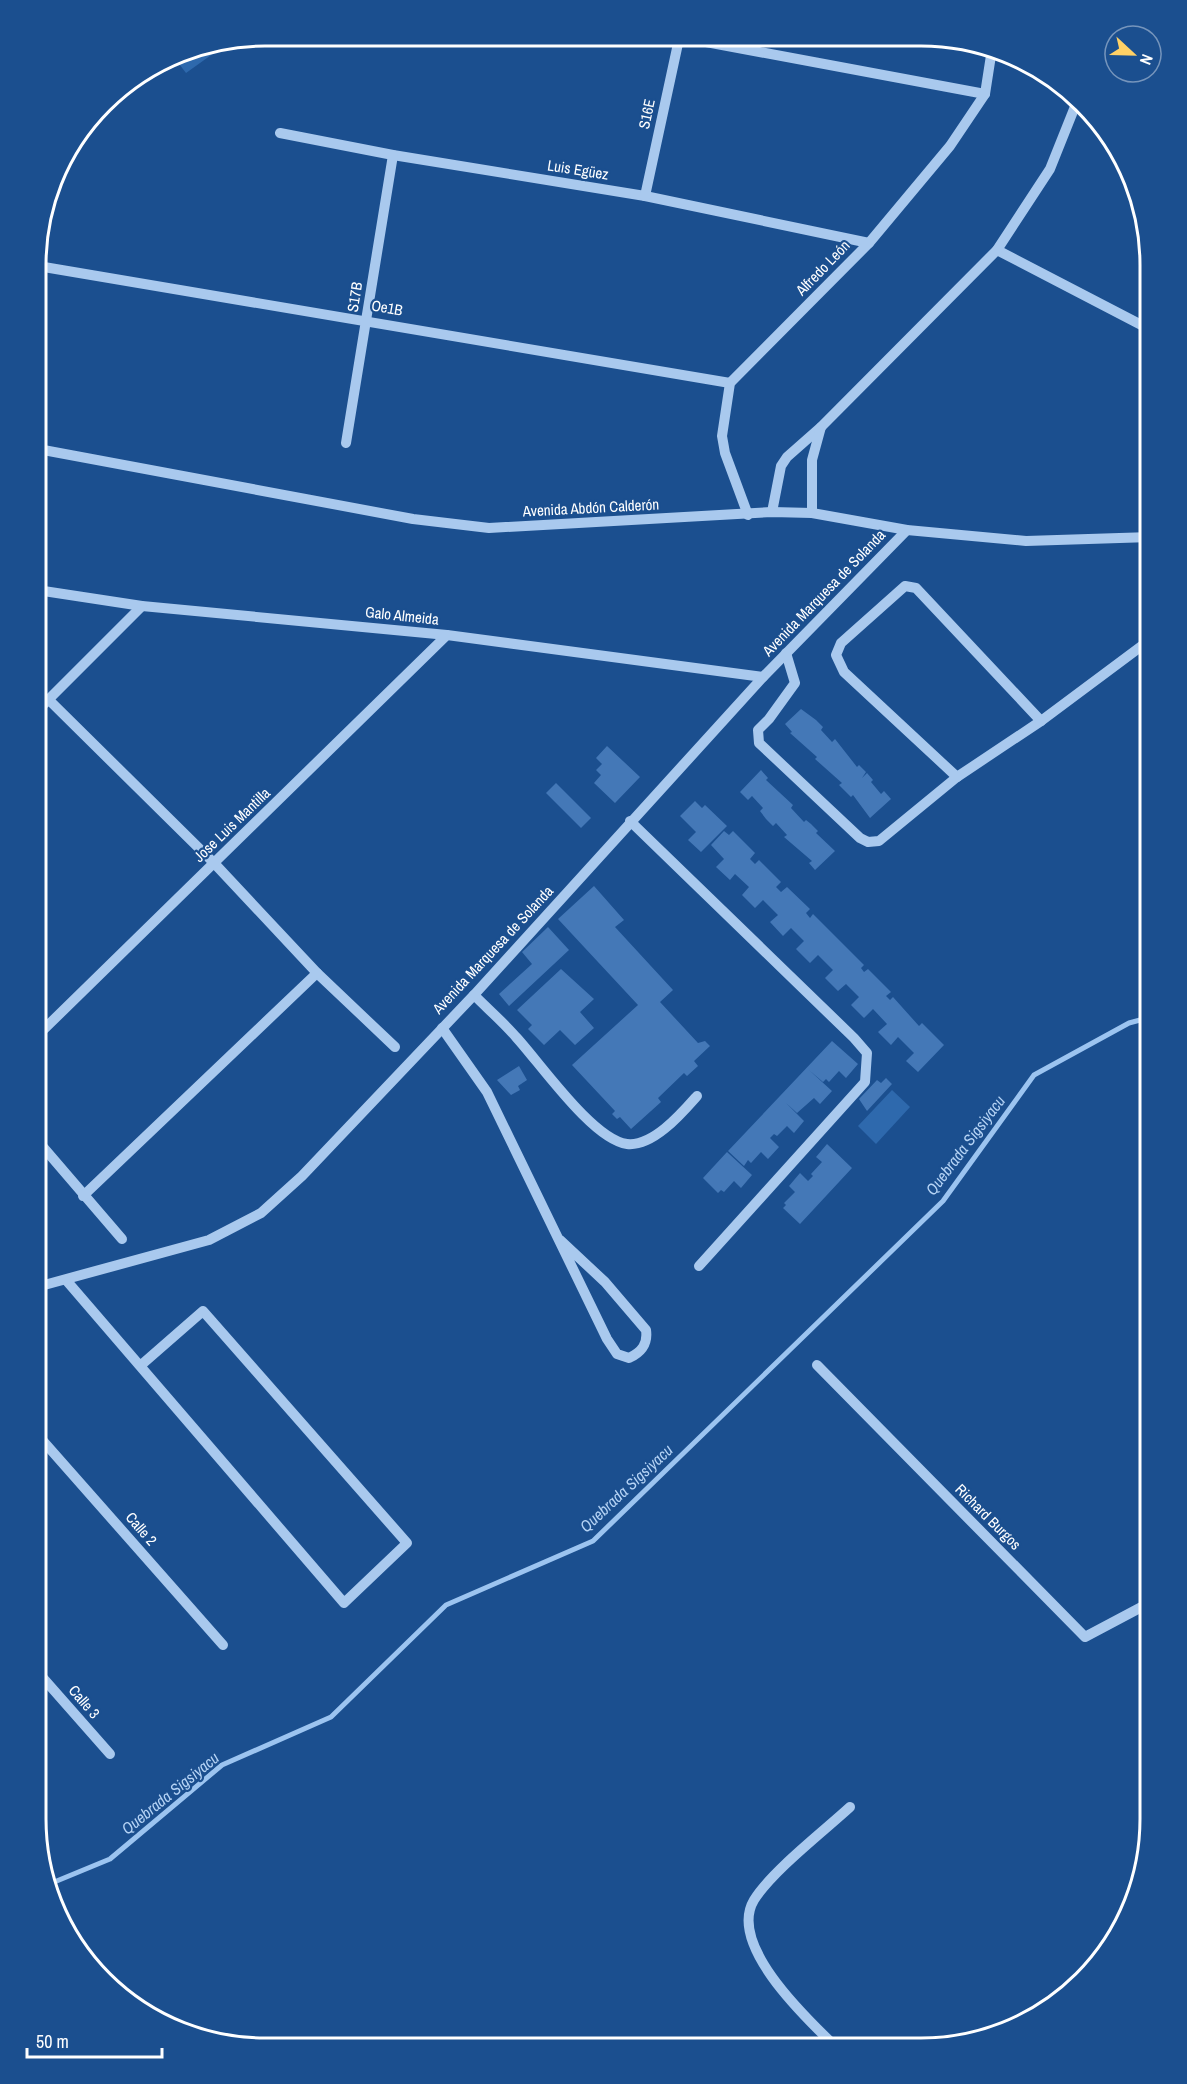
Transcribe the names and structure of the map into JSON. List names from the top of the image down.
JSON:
{
  "streets": {
    "street": [
      "S16E",
      "Luis Egüez",
      "Alfredo León",
      "S17B",
      "Oe1B",
      "Avenida Abdón Calderón",
      "Avenida Marquesa de Solanda",
      "Galo Almeida",
      "Jose Luis Mantilla",
      "Richard Burgos",
      "Calle 2",
      "Calle 3"
    ]
  },
  "crossings": [
    ["S16E", "Luis Egüez"],
    ["Luis Egüez", "Alfredo León"],
    ["Luis Egüez", "S17B"],
    ["Alfredo León", "Oe1B"],
    ["S17B", "Oe1B"],
    ["Avenida Abdón Calderón", "Avenida Marquesa de Solanda"],
    ["Avenida Marquesa de Solanda", "Galo Almeida"],
    ["Galo Almeida", "Jose Luis Mantilla"]
  ],
  "water": ["Quebrada Sigsiyacu"],
  "scale_bar": "50 m",
  "north": "right"
}
